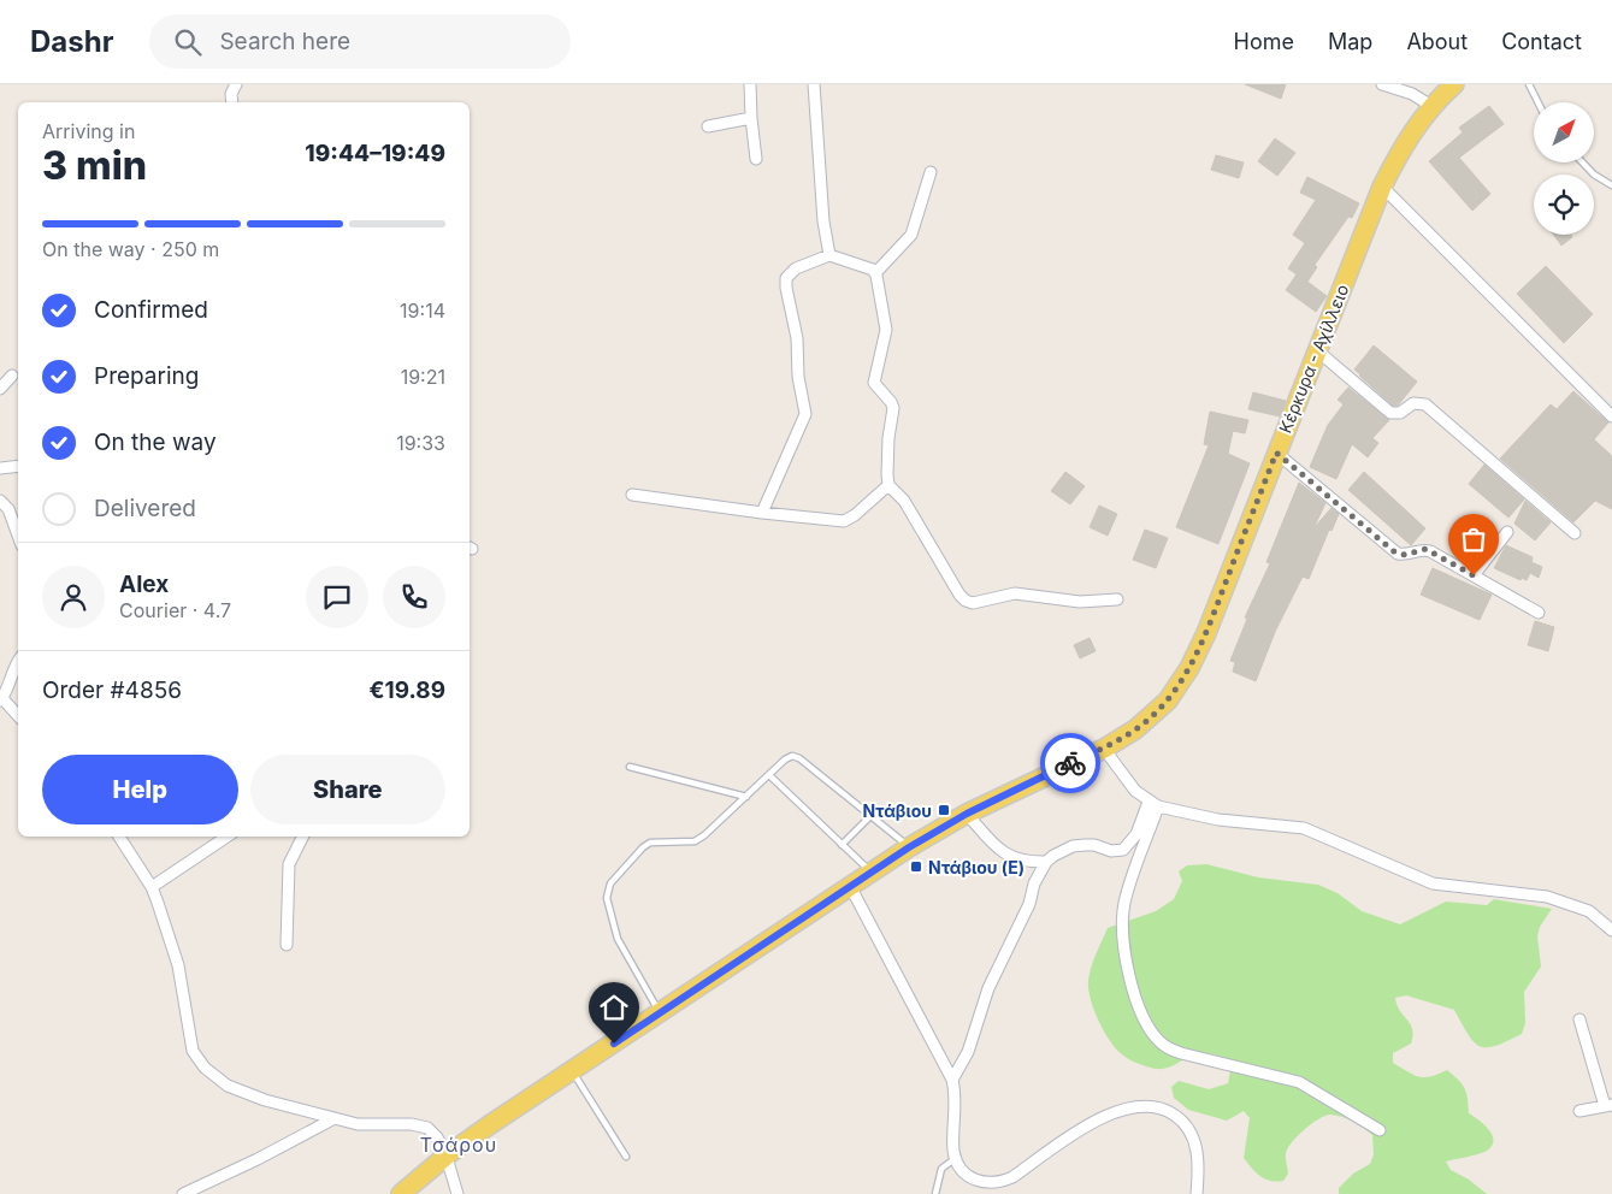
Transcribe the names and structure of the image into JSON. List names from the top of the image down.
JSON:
{
  "streets": {
    "main road": ["Κέρκυρα - Αχίλλειο"]
  },
  "districts": ["Τσάρου"],
  "places": {
    "transit": ["Ντάβιου", "Ντάβιου (E)"]
  },
  "north": "top right",
  "page": {
    "header": "Dashr",
    "search": "Search here",
    "nav": [
      "Home",
      "Map",
      "About",
      "Contact"
    ],
    "heading": ["3 min", "Arriving in", "19:44–19:49"],
    "panel": [
      "Alex",
      "Courier · 4.7",
      "Order #4856",
      "€19.89"
    ],
    "bar": "On the way · 250 m",
    "list": [
      ["Confirmed", "19:14"],
      ["Preparing", "19:21"],
      ["On the way", "19:33"],
      "Delivered"
    ],
    "buttons": ["Help", "Share"]
  }
}
